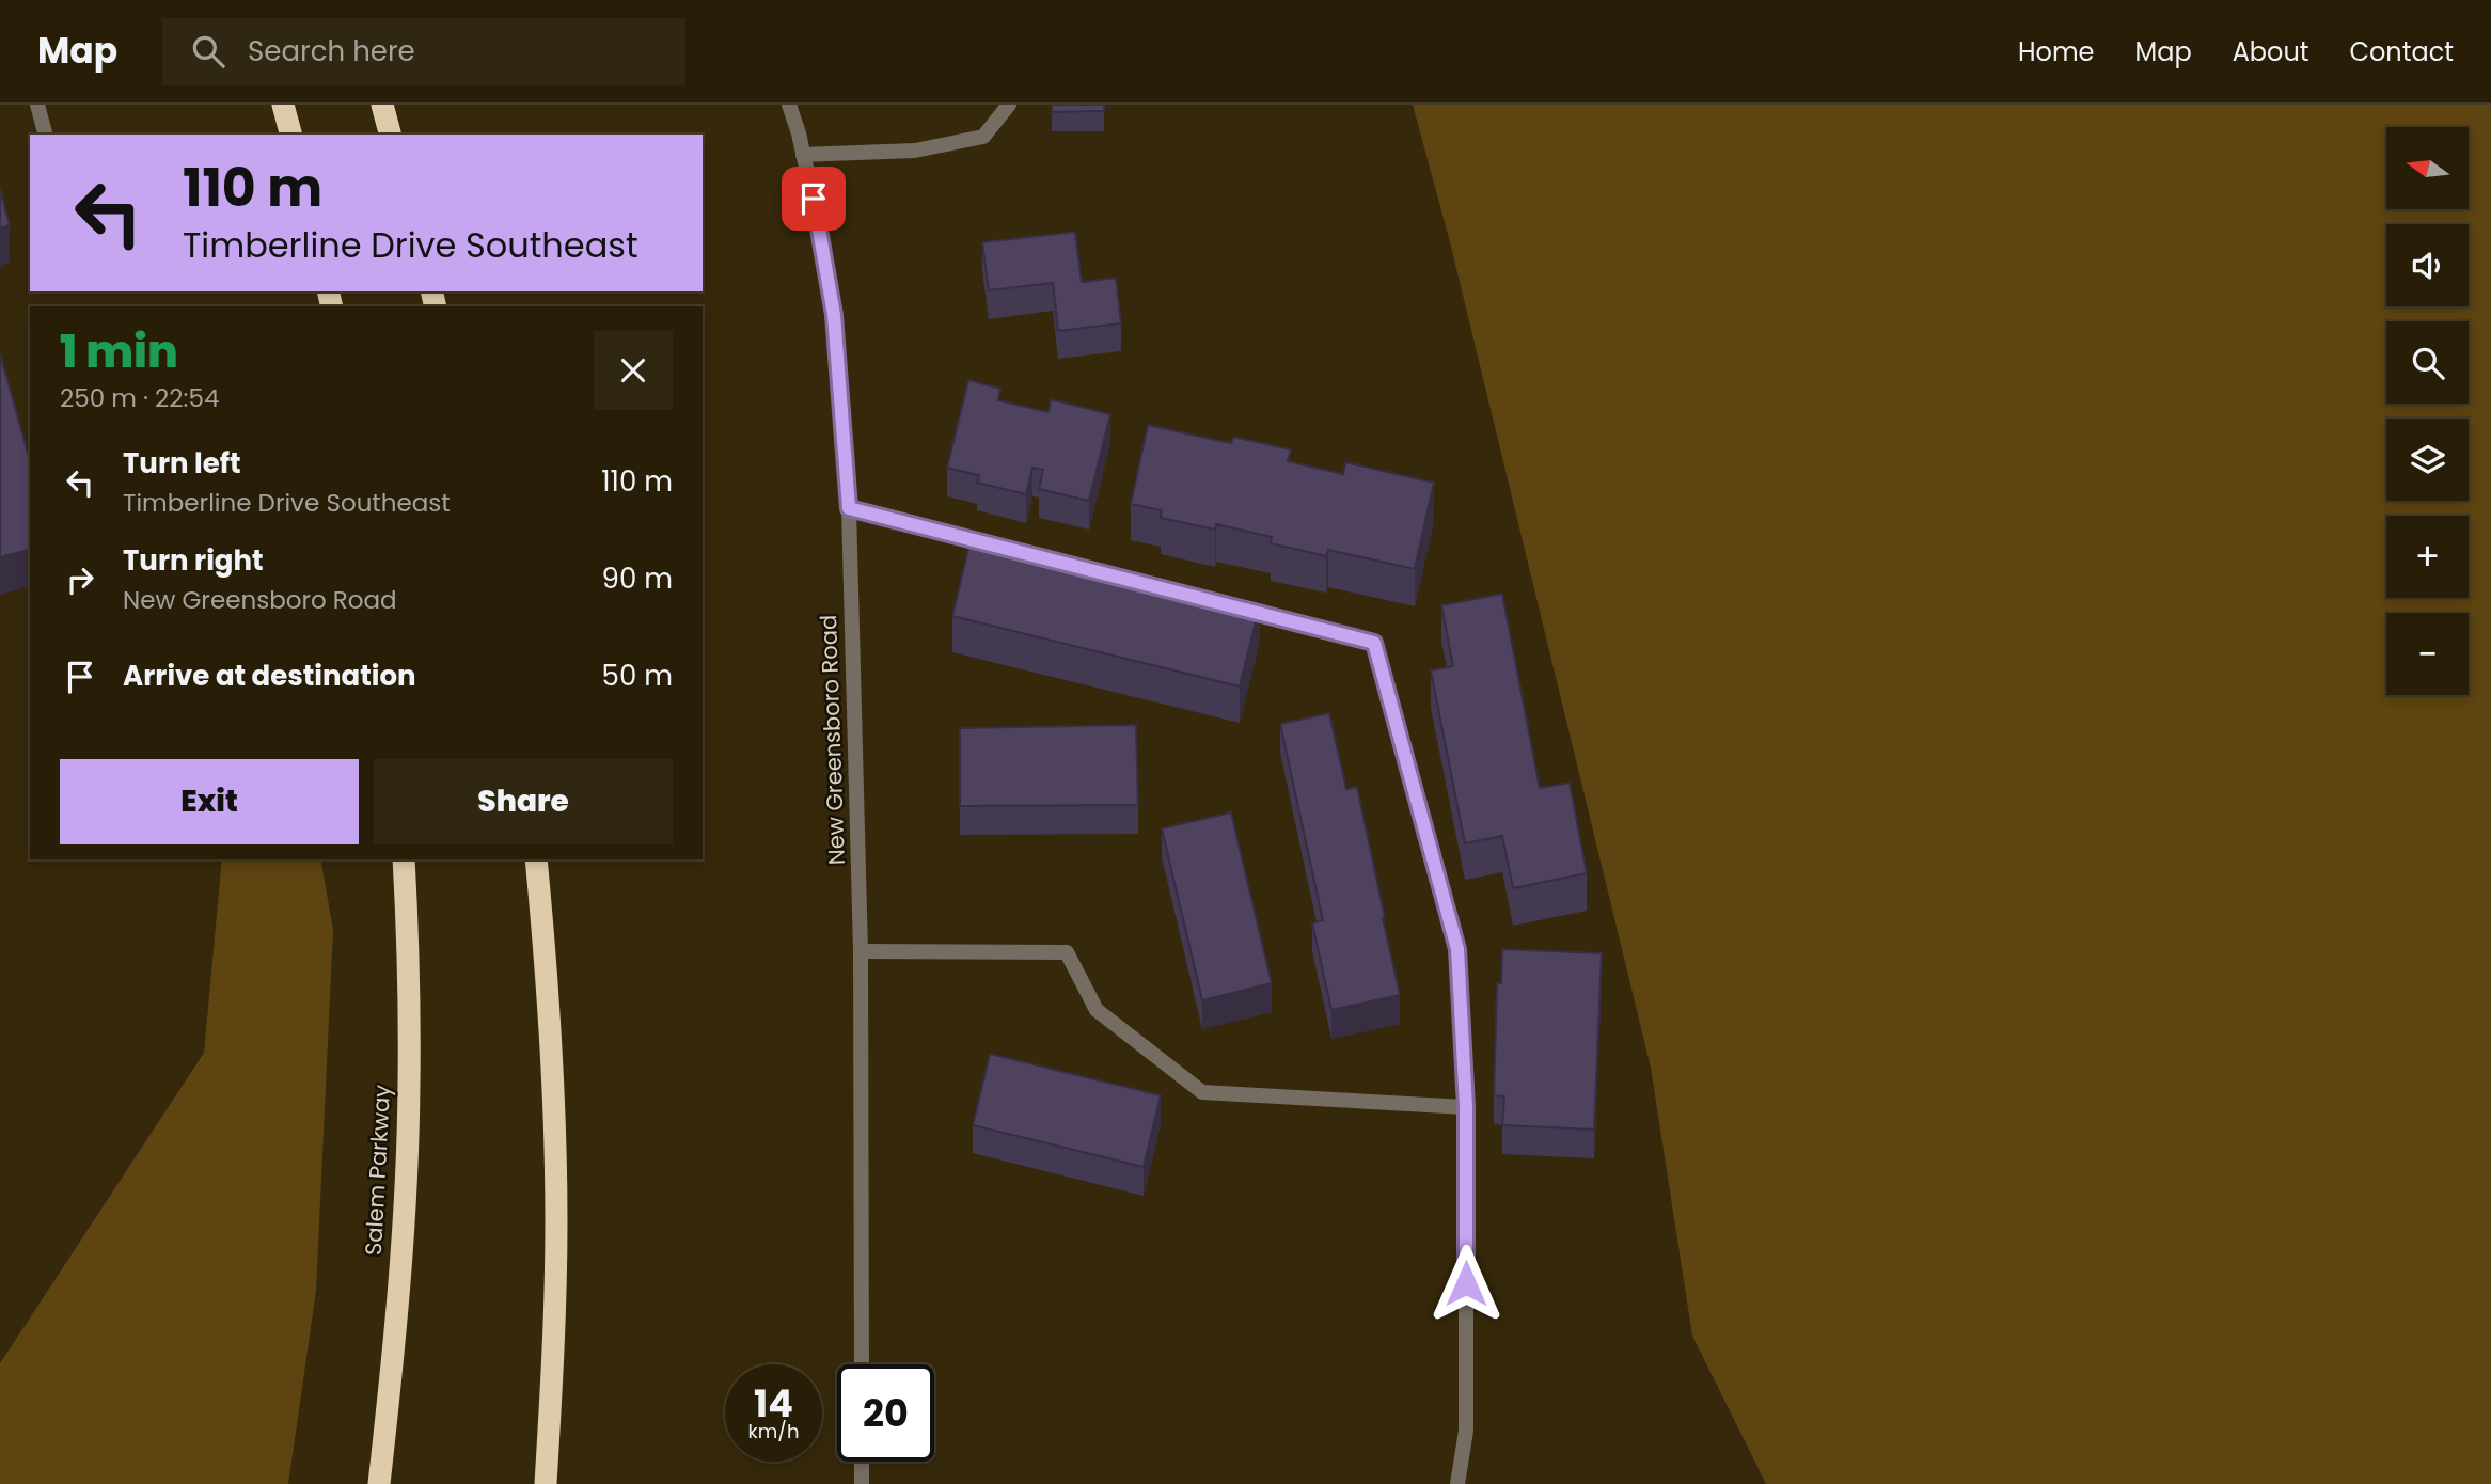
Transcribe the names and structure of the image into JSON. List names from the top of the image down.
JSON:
{
  "streets": {
    "highway": ["Salem Parkway"],
    "street": ["New Greensboro Road"]
  },
  "north": "left",
  "page": {
    "header": "Map",
    "search": "Search here",
    "nav": [
      "Home",
      "Map",
      "About",
      "Contact"
    ],
    "map_buttons": ["+", "−"],
    "turn": ["110 m", "Timberline Drive Southeast"],
    "heading": ["1 min", "250 m · 22:54"],
    "list": [
      {
        "name": "Turn left",
        "note": "Timberline Drive Southeast",
        "value": "110 m"
      },
      {
        "name": "Turn right",
        "note": "New Greensboro Road",
        "value": "90 m"
      },
      {
        "name": "Arrive at destination",
        "value": "50 m"
      }
    ],
    "buttons": ["Exit", "Share"],
    "speed": "14 km/h",
    "limit": "20"
  }
}
